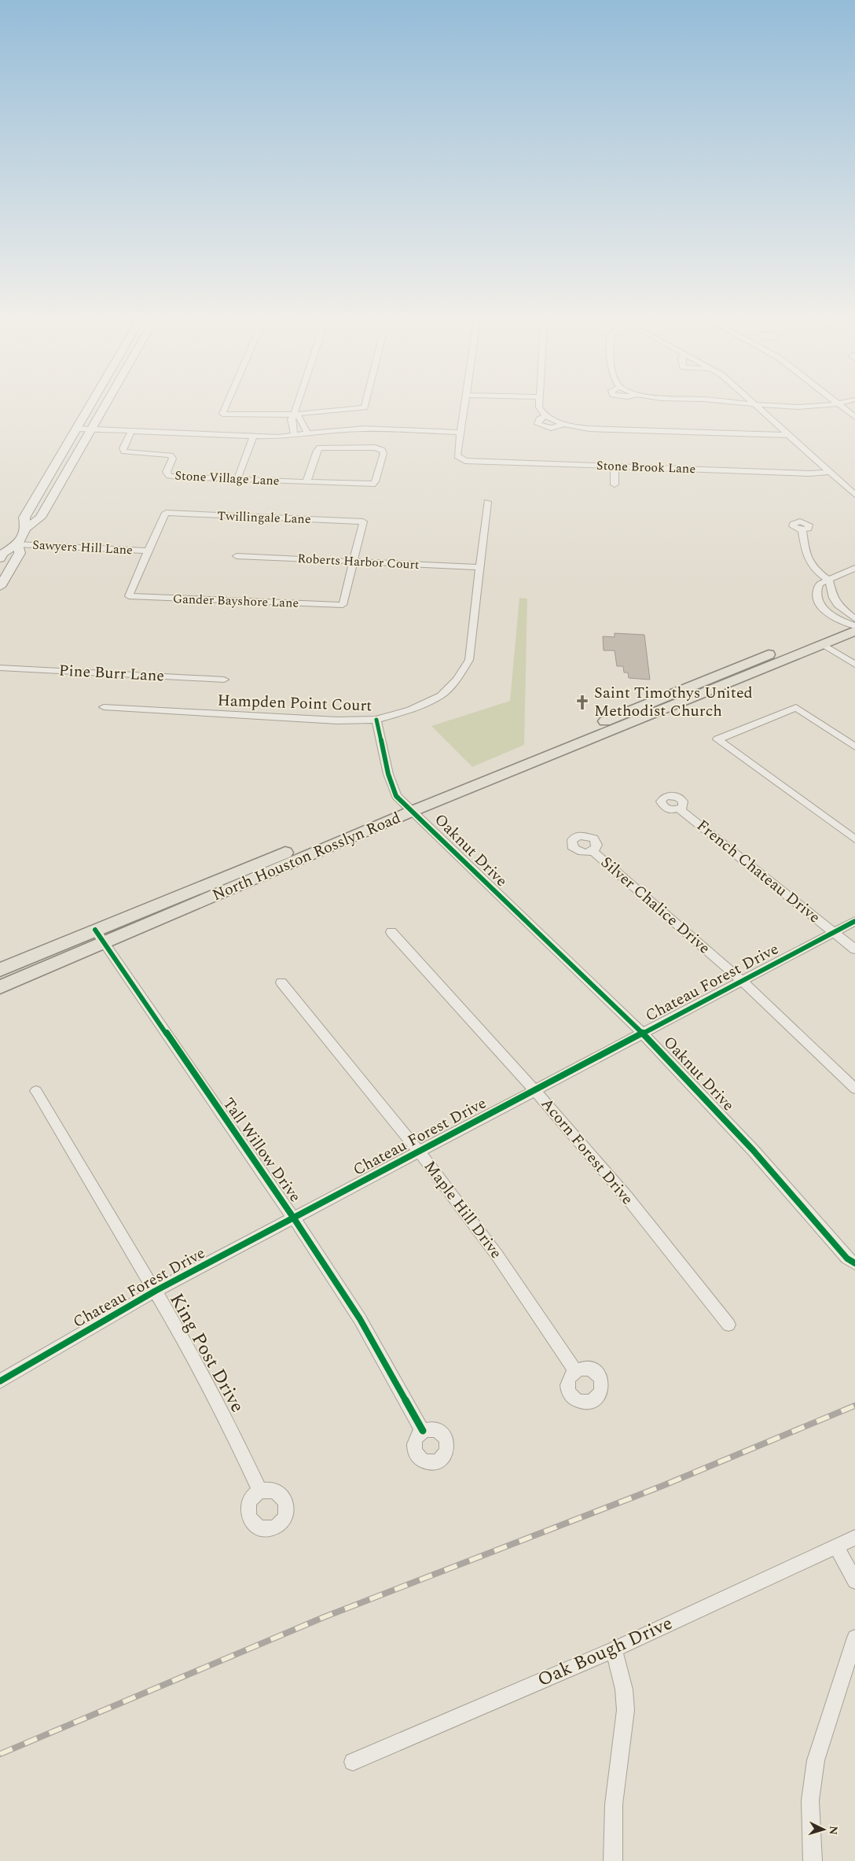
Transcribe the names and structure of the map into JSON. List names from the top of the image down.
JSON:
{
  "streets": {
    "main road": ["North Houston Rosslyn Road"],
    "street": [
      "Stone Brook Lane",
      "Stone Village Lane",
      "Twillingale Lane",
      "Sawyers Hill Lane",
      "Roberts Harbor Court",
      "Gander Bayshore Lane",
      "Pine Burr Lane",
      "Hampden Point Court",
      "Oaknut Drive",
      "French Chateau Drive",
      "Silver Chalice Drive",
      "Chateau Forest Drive",
      "Tall Willow Drive",
      "Acorn Forest Drive",
      "Maple Hill Drive",
      "King Post Drive",
      "Oak Bough Drive"
    ]
  },
  "crossings": [
    ["Twillingale Lane", "Sawyers Hill Lane"],
    ["Twillingale Lane", "Roberts Harbor Court"],
    ["Twillingale Lane", "Gander Bayshore Lane"],
    ["Sawyers Hill Lane", "Gander Bayshore Lane"],
    ["Roberts Harbor Court", "Gander Bayshore Lane"],
    ["Roberts Harbor Court", "Hampden Point Court"],
    ["Hampden Point Court", "Oaknut Drive"],
    ["Oaknut Drive", "North Houston Rosslyn Road"],
    ["Oaknut Drive", "Chateau Forest Drive"],
    ["North Houston Rosslyn Road", "Tall Willow Drive"],
    ["French Chateau Drive", "Chateau Forest Drive"],
    ["Silver Chalice Drive", "Chateau Forest Drive"],
    ["Chateau Forest Drive", "Tall Willow Drive"],
    ["Chateau Forest Drive", "Acorn Forest Drive"],
    ["Chateau Forest Drive", "Maple Hill Drive"],
    ["Chateau Forest Drive", "King Post Drive"]
  ],
  "places": {
    "church": ["Saint Timothys United Methodist Church"]
  },
  "north": "right"
}
